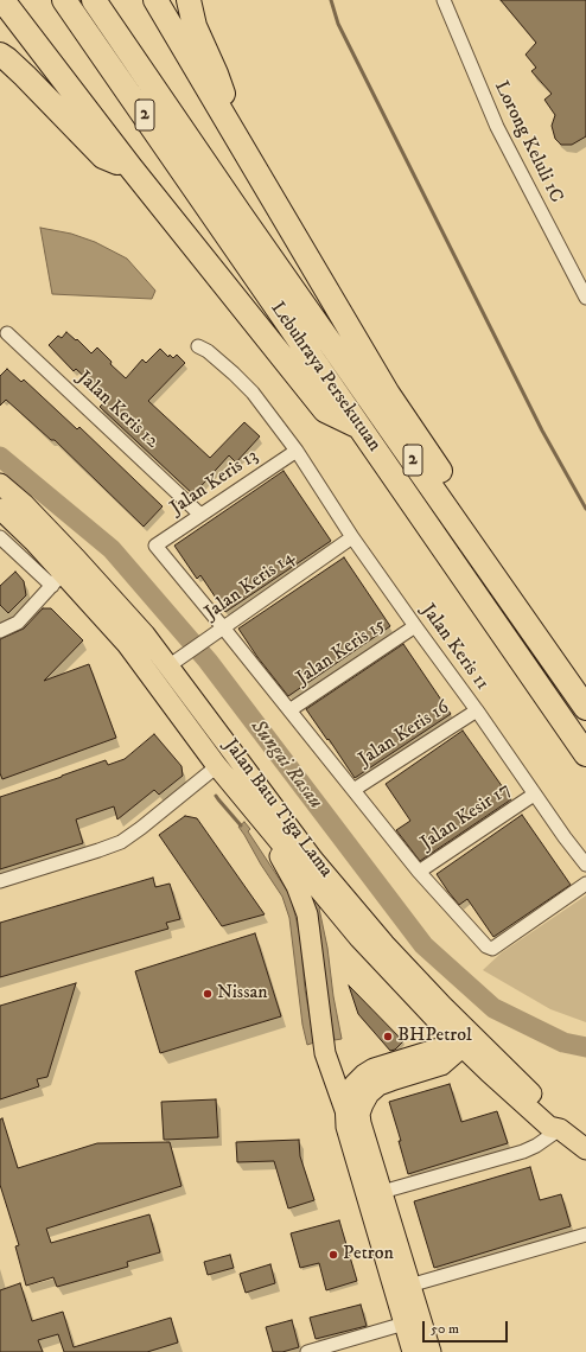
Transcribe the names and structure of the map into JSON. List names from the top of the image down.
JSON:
{
  "streets": {
    "highway": ["2", "Lebuhraya Persekutuan"],
    "main road": ["Jalan Batu Tiga Lama"],
    "street": [
      "Lorong Keluli 1C",
      "Jalan Keris 12",
      "Jalan Keris 13",
      "Jalan Keris 14",
      "Jalan Keris 11",
      "Jalan Keris 15",
      "Jalan Keris 16",
      "Jalan Kesir 17"
    ]
  },
  "crossings": [
    ["Jalan Keris 12", "Jalan Keris 13"],
    ["Jalan Keris 13", "Jalan Keris 14"],
    ["Jalan Keris 13", "Jalan Keris 11"],
    ["Jalan Keris 14", "Jalan Keris 11"],
    ["Jalan Keris 14", "Jalan Batu Tiga Lama"],
    ["Jalan Keris 11", "Jalan Keris 15"],
    ["Jalan Keris 11", "Jalan Keris 16"],
    ["Jalan Keris 11", "Jalan Kesir 17"]
  ],
  "water": ["Sungai Rasau"],
  "places": ["Nissan", "BHPetrol", "Petron"],
  "scale_bar": "50 m"
}
